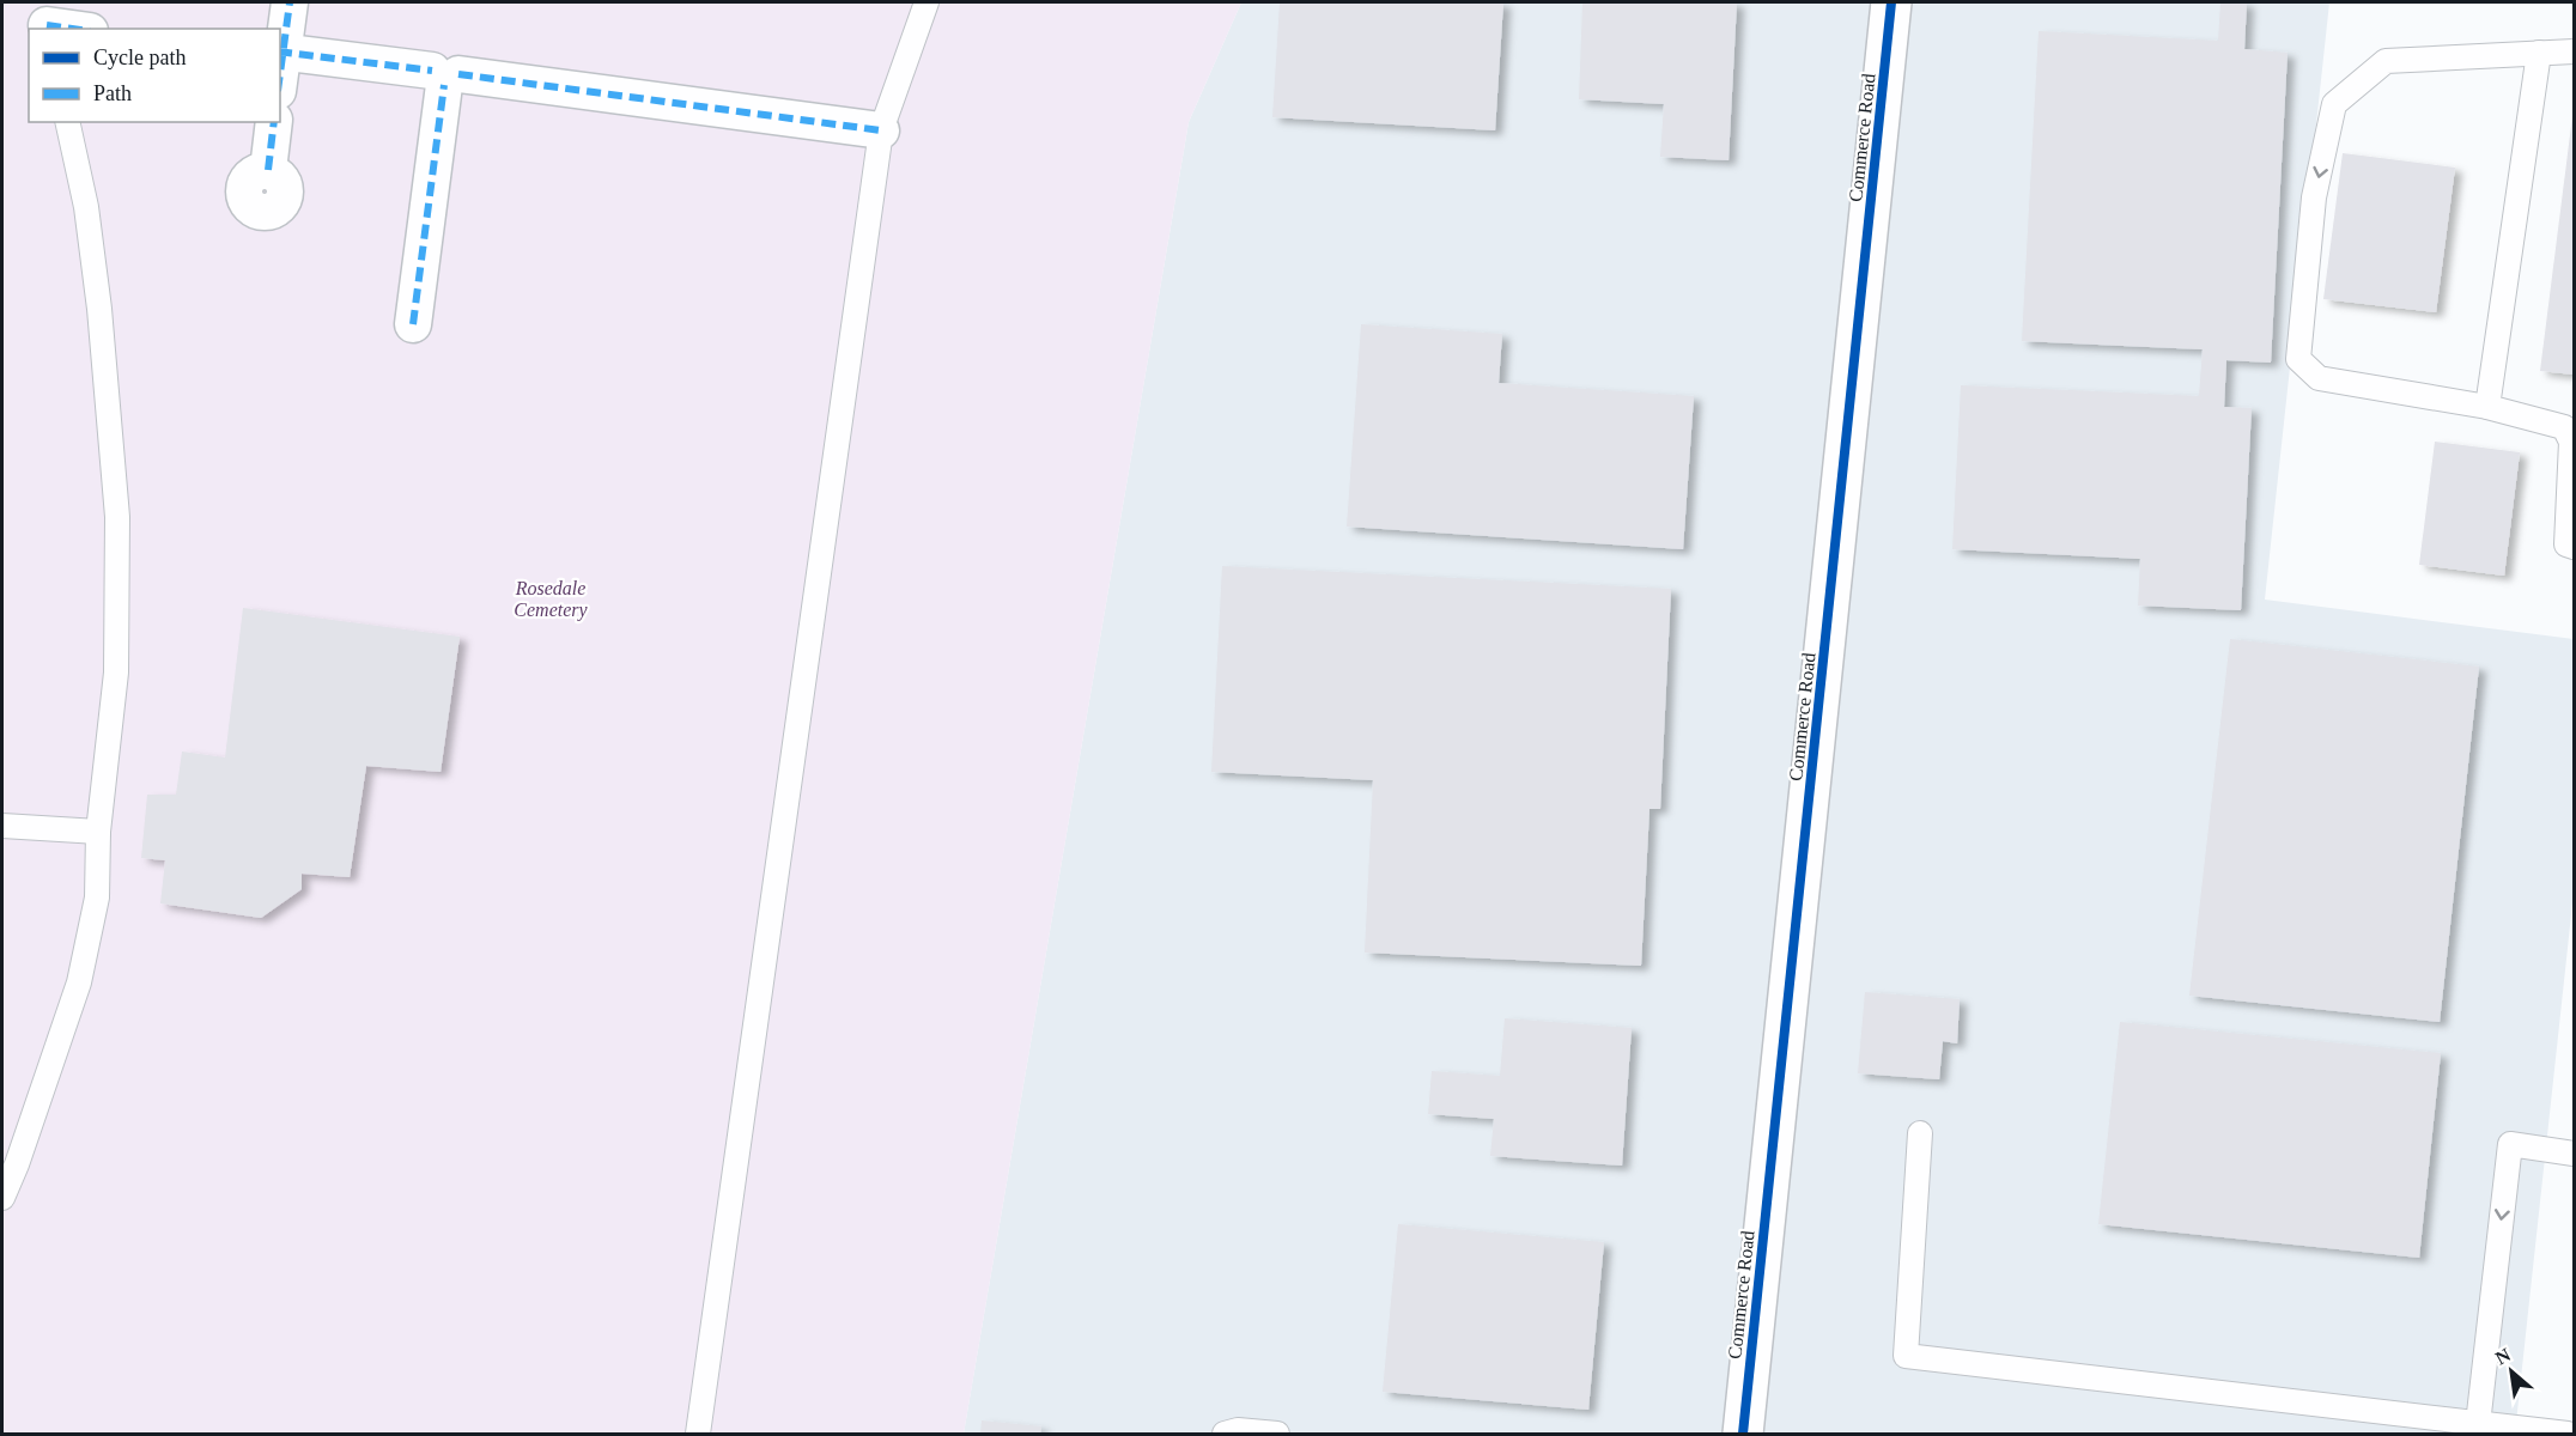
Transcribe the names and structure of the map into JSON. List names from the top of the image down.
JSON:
{
  "streets": {
    "street": ["Commerce Road"]
  },
  "parks": ["Rosedale Cemetery"],
  "legend": ["Cycle path", "Path"],
  "north": "top left"
}
